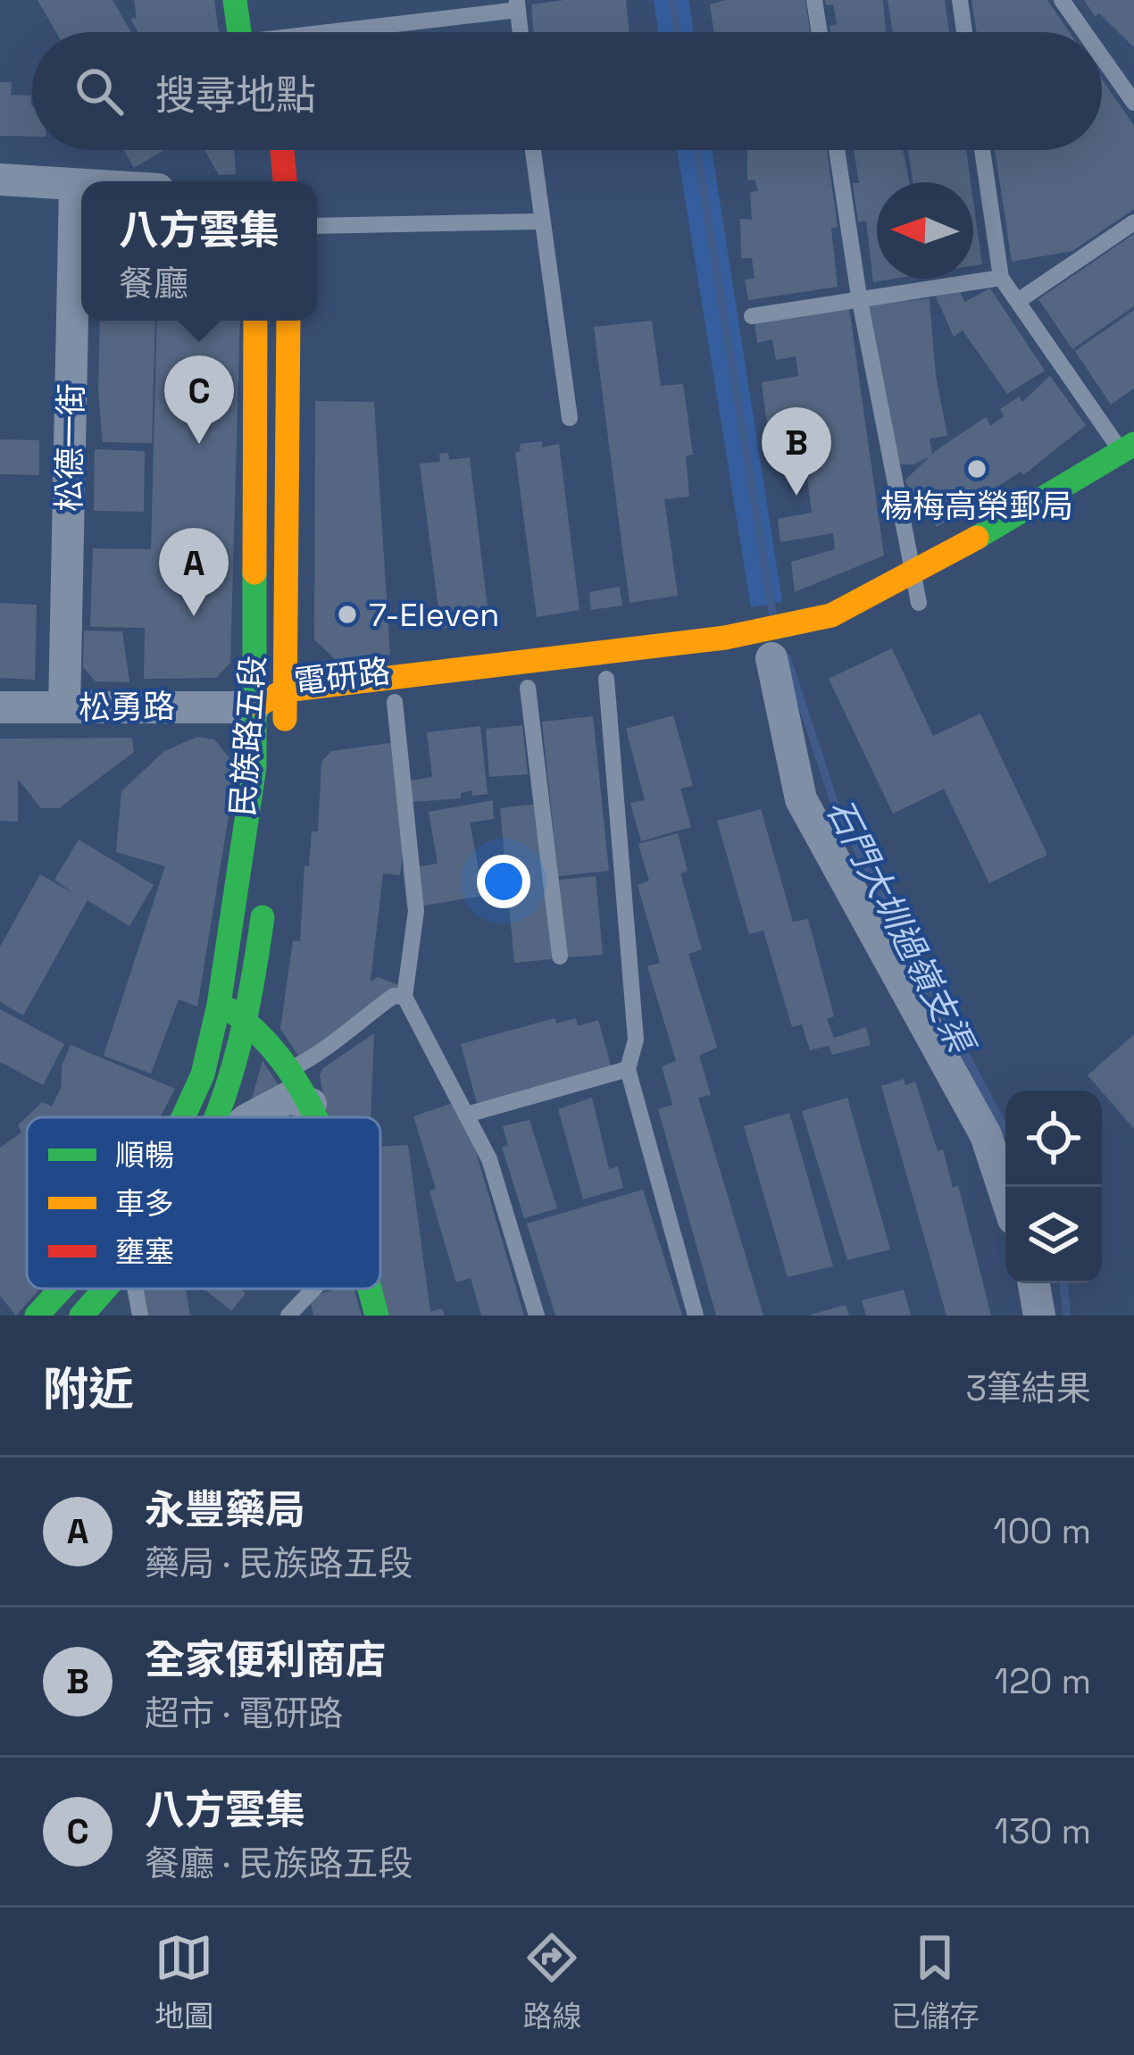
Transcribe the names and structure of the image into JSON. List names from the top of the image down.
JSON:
{
  "streets": {
    "main road": ["電研路", "民族路五段"],
    "street": ["松德一街", "松勇路"]
  },
  "crossings": [
    ["松德一街", "松勇路"],
    ["電研路", "松勇路"],
    ["電研路", "民族路五段"],
    ["松勇路", "民族路五段"]
  ],
  "water": ["石門大圳過嶺支渠"],
  "places": ["楊梅高榮郵局", "7-Eleven"],
  "legend": ["順暢", "車多", "壅塞"],
  "north": "left",
  "page": {
    "search": "搜尋地點",
    "popup": ["八方雲集", "餐廳"],
    "pins": ["C", "B", "A"],
    "heading": ["附近", "3筆結果"],
    "list": [
      {
        "mark": "A",
        "name": "永豐藥局",
        "note": "藥局 · 民族路五段",
        "value": "100 m"
      },
      {
        "mark": "B",
        "name": "全家便利商店",
        "note": "超市 · 電研路",
        "value": "120 m"
      },
      {
        "mark": "C",
        "name": "八方雲集",
        "note": "餐廳 · 民族路五段",
        "value": "130 m"
      }
    ],
    "nav": ["地圖", "路線", "已儲存"]
  }
}
